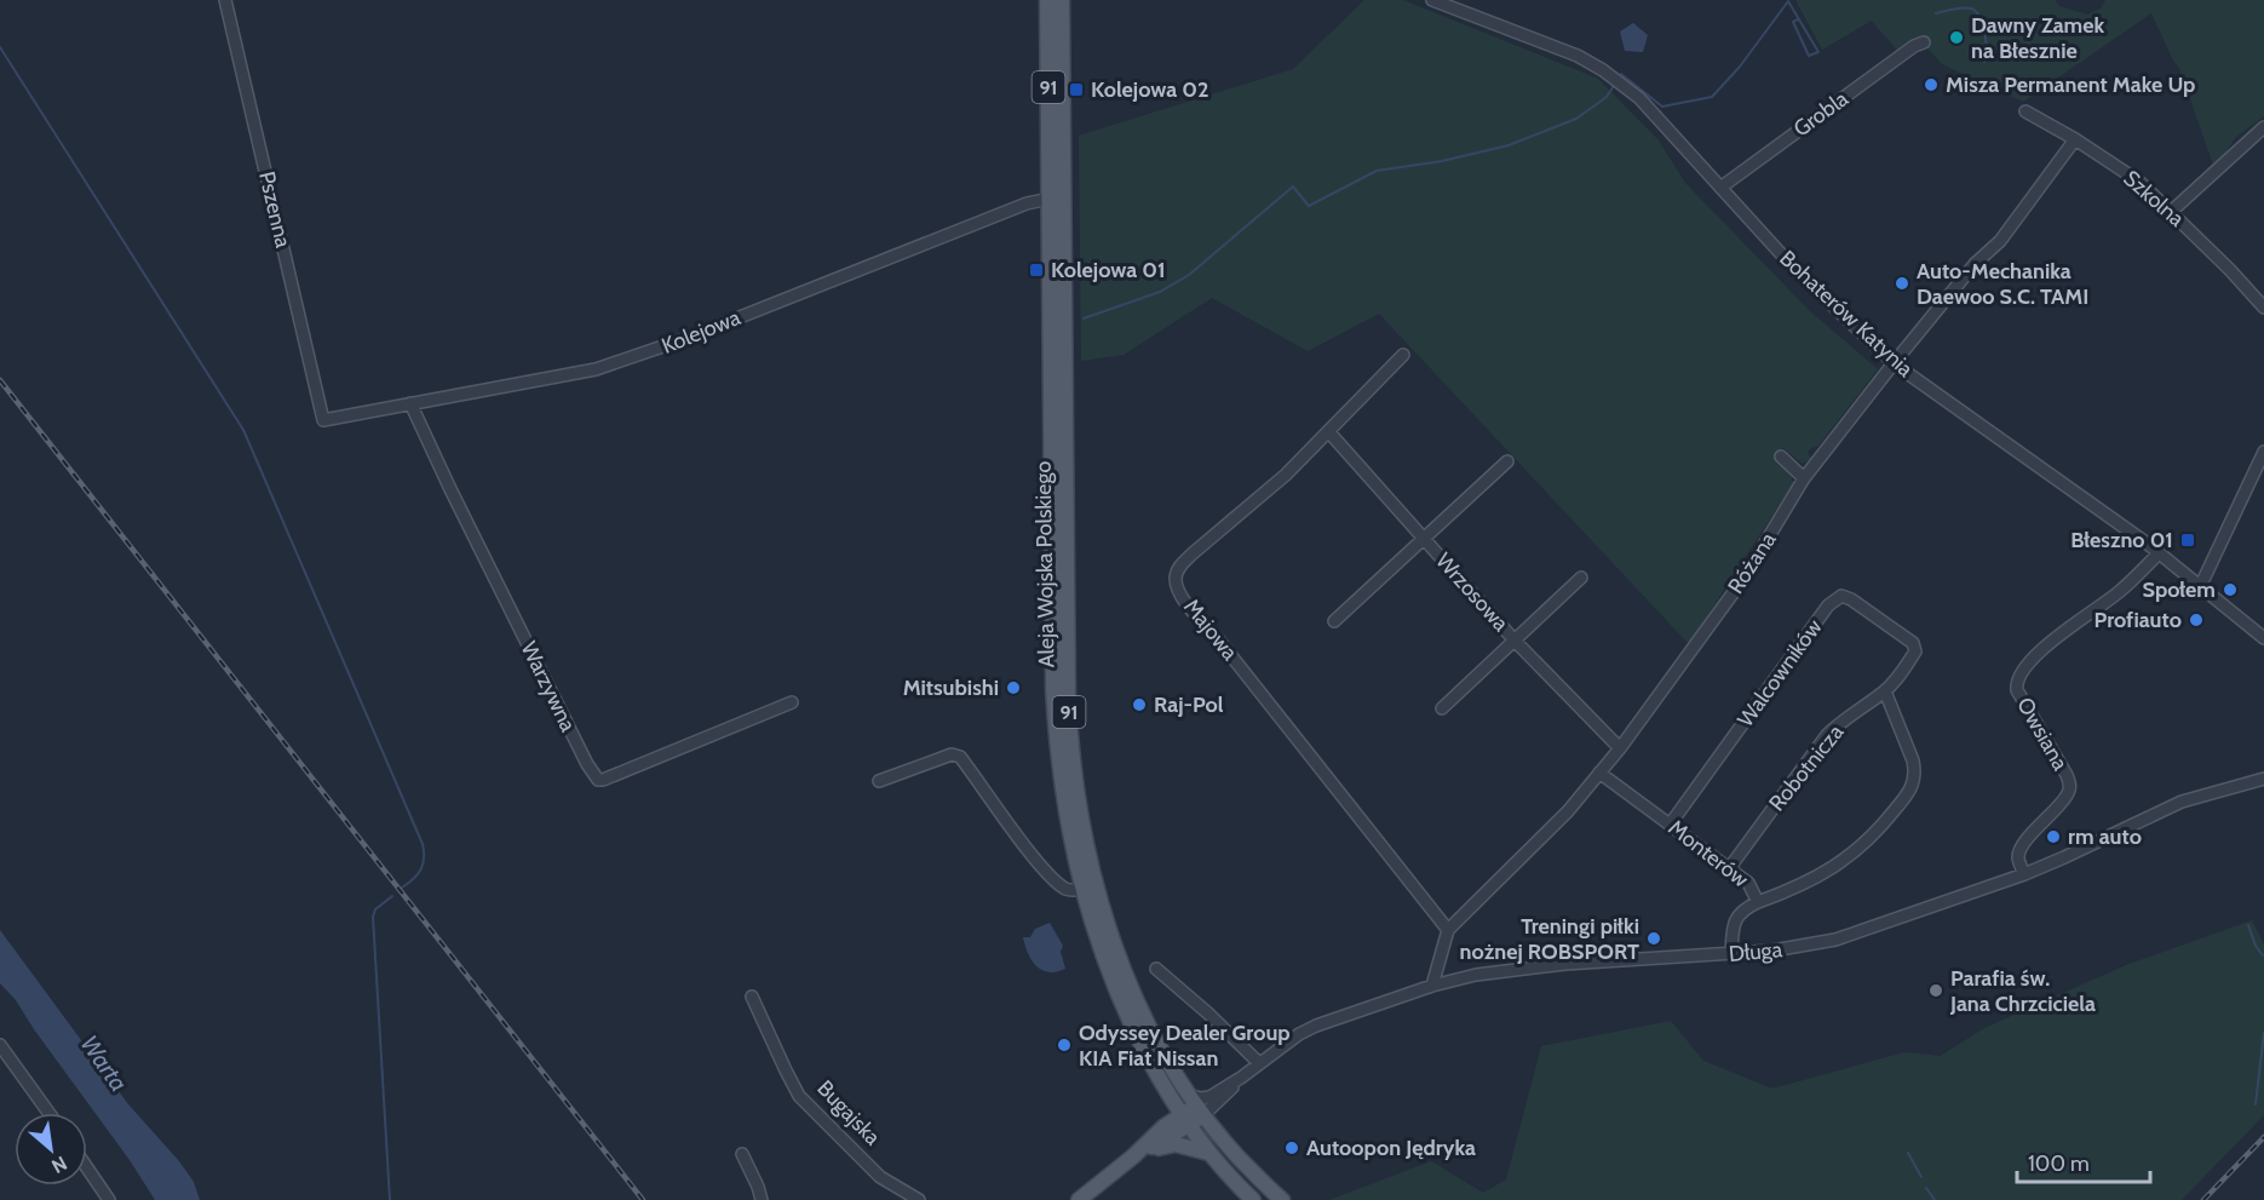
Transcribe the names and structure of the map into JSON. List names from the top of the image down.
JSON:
{
  "streets": {
    "main road": ["91", "Aleja Wojska Polskiego"],
    "street": [
      "Grobla",
      "Szkolna",
      "Pszenna",
      "Bohaterów Katynia",
      "Kolejowa",
      "Różana",
      "Wrzosowa",
      "Majowa",
      "Walcowników",
      "Warzywna",
      "Owsiana",
      "Robotnicza",
      "Monterów",
      "Długa",
      "Bugajska"
    ]
  },
  "crossings": [
    ["Grobla", "Bohaterów Katynia"],
    ["Szkolna", "Różana"],
    ["Pszenna", "Kolejowa"],
    ["Bohaterów Katynia", "Różana"],
    ["Bohaterów Katynia", "Owsiana"],
    ["Kolejowa", "Aleja Wojska Polskiego"],
    ["Kolejowa", "Warzywna"],
    ["Różana", "Wrzosowa"],
    ["Różana", "Majowa"],
    ["Różana", "Monterów"],
    ["Różana", "Długa"],
    ["Aleja Wojska Polskiego", "Długa"],
    ["Wrzosowa", "Majowa"],
    ["Walcowników", "Robotnicza"],
    ["Walcowników", "Monterów"],
    ["Owsiana", "Długa"],
    ["Robotnicza", "Monterów"],
    ["Monterów", "Długa"]
  ],
  "water": ["Warta"],
  "places": {
    "other": [
      "Dawny Zamek na Błesznie",
      "Misza Permanent Make Up",
      "Auto-Mechanika Daewoo S.C. TAMI",
      "Społem",
      "Profiauto",
      "Mitsubishi",
      "Raj-Pol",
      "rm auto",
      "Treningi piłki nożnej ROBSPORT",
      "Parafia św. Jana Chrzciciela",
      "Odyssey Dealer Group KIA Fiat Nissan",
      "Autoopon Jędryka"
    ],
    "transit": ["Kolejowa 02", "Kolejowa 01", "Błeszno 01"]
  },
  "scale_bar": "100 m",
  "north": "bottom right"
}
